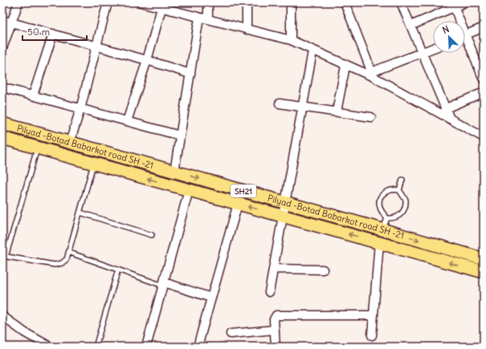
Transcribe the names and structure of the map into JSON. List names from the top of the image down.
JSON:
{
  "streets": {
    "main road": ["Pilyad -Botad Babarkot road SH -21", "SH21"]
  },
  "scale_bar": "50 m",
  "north": "top left"
}
